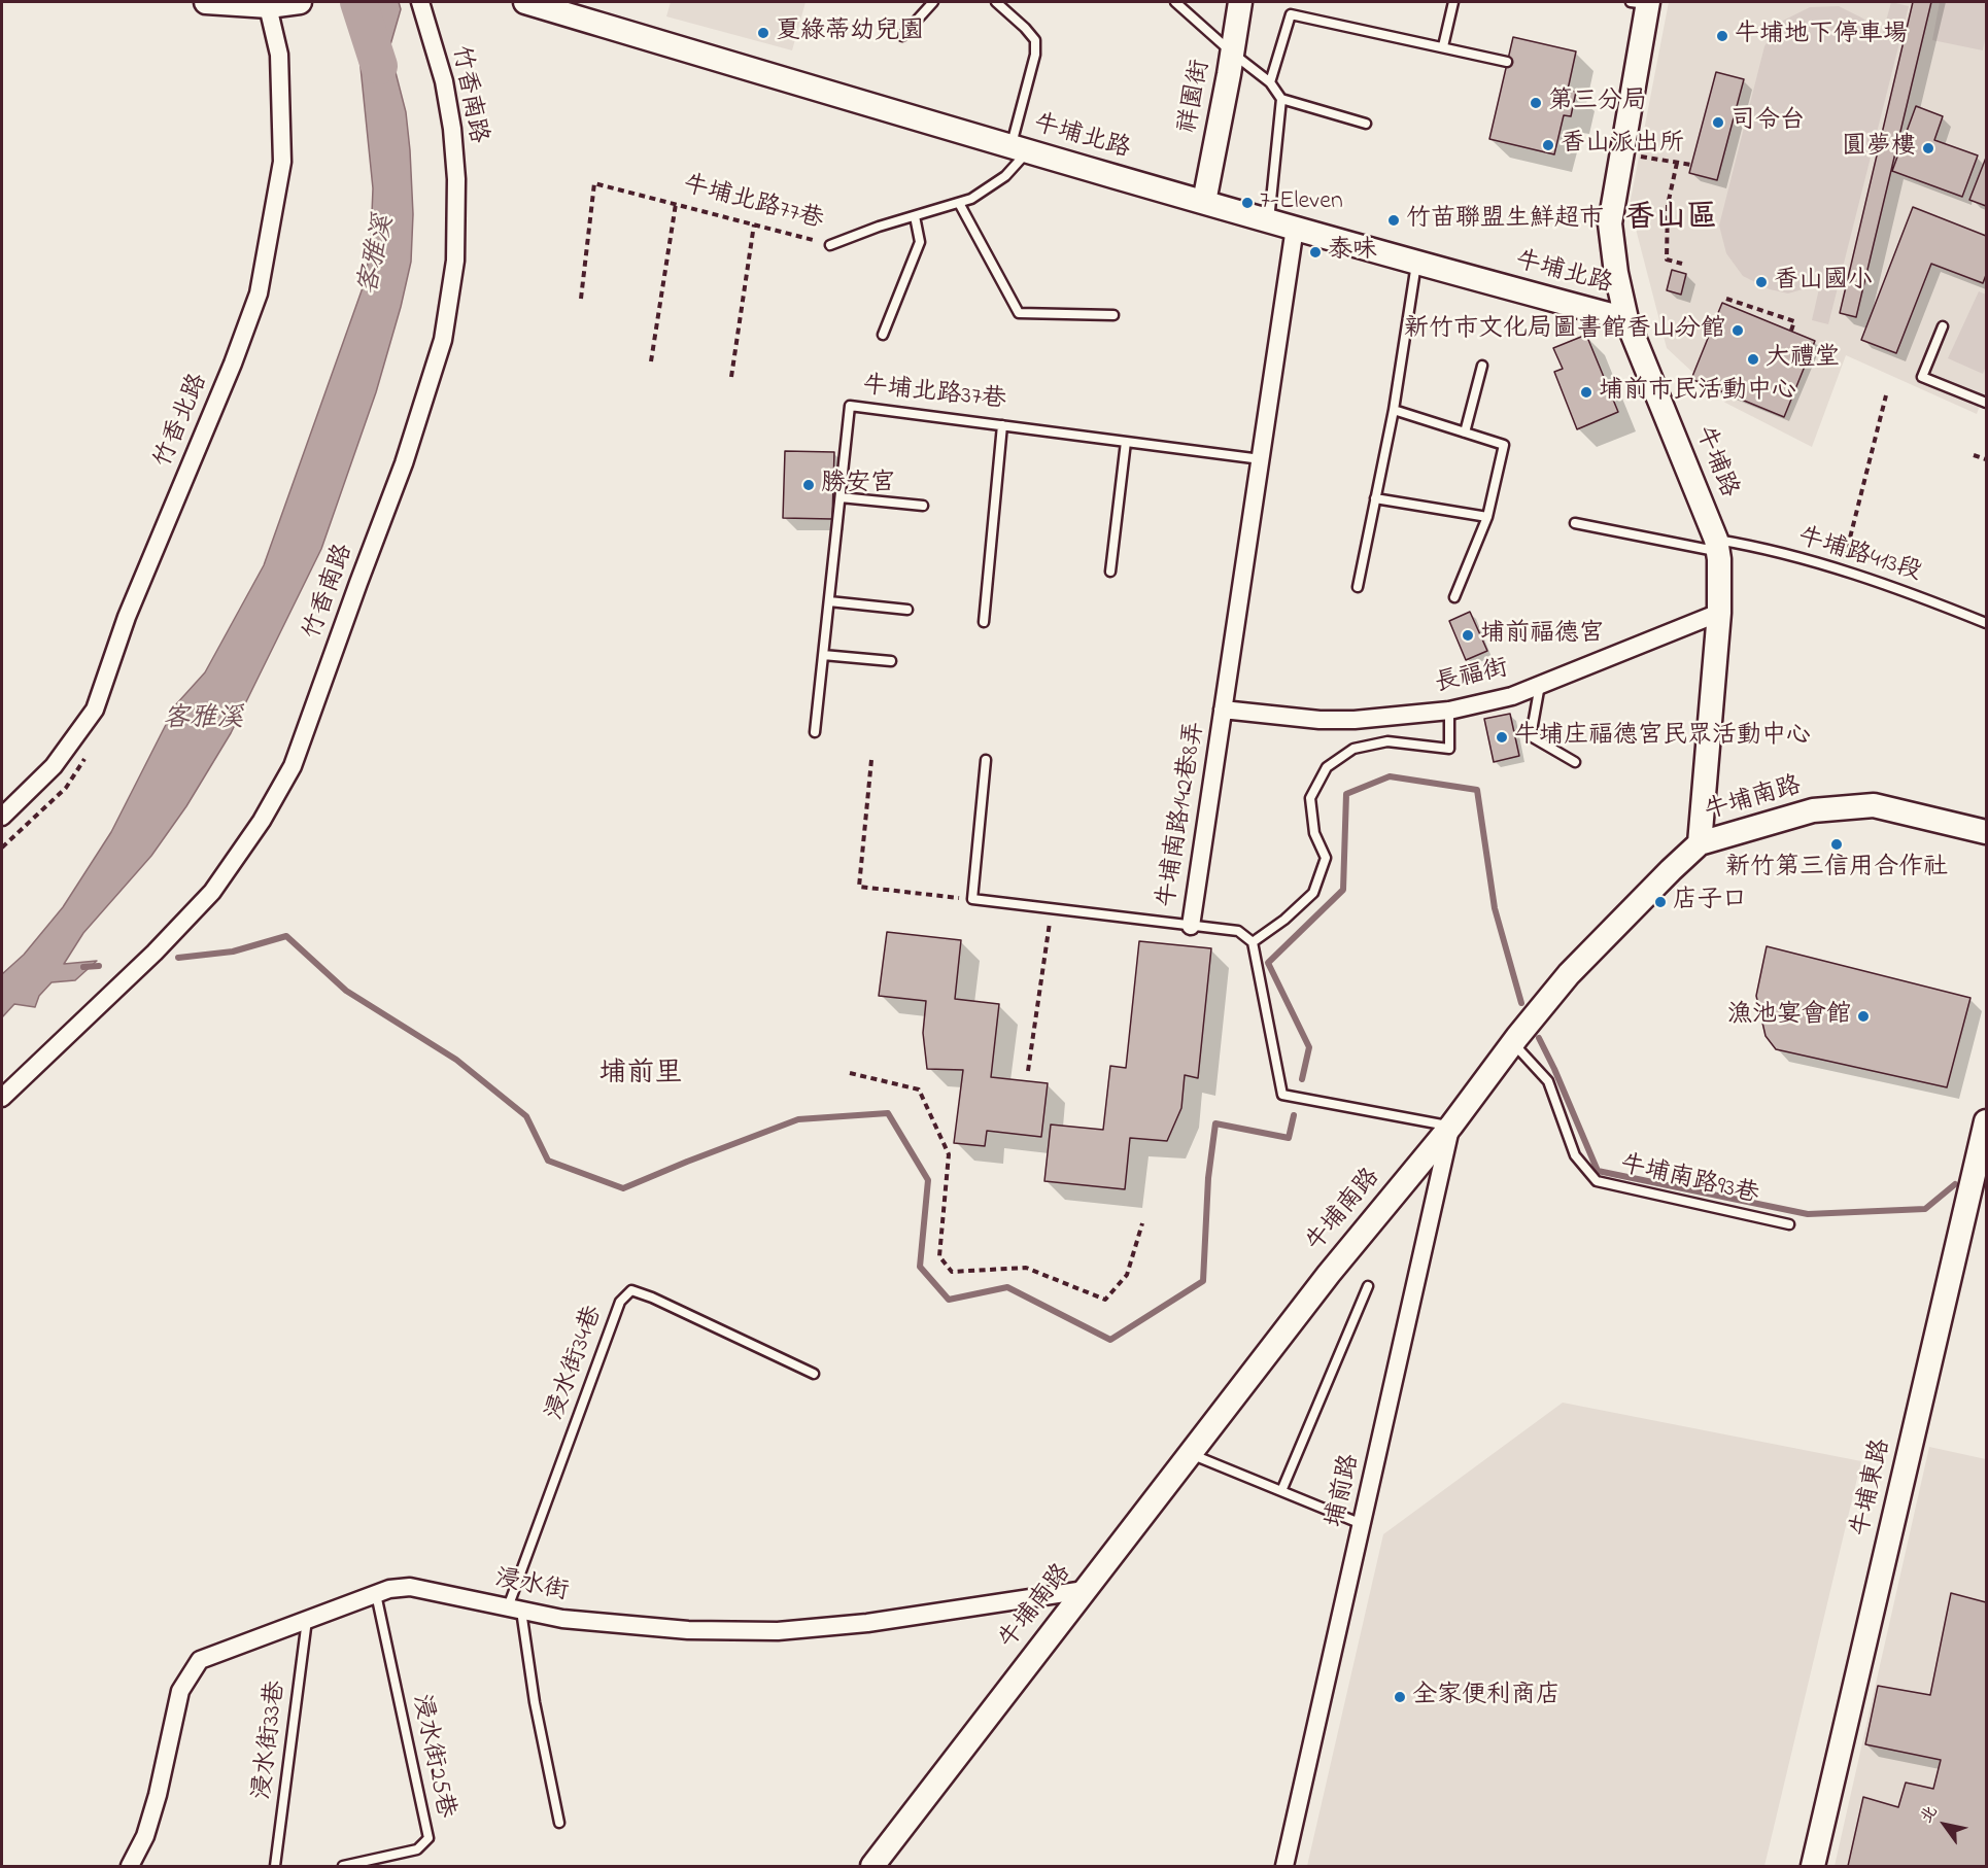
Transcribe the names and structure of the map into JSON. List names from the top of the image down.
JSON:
{
  "streets": {
    "street": [
      "竹香南路",
      "祥園街",
      "牛埔北路",
      "竹香北路",
      "牛埔路",
      "長福街",
      "牛埔南路",
      "牛埔南路142巷8弄",
      "牛埔東路",
      "埔前路",
      "浸水街"
    ],
    "lane": [
      "牛埔北路77巷",
      "牛埔北路37巷",
      "牛埔路413段",
      "牛埔南路93巷",
      "浸水街34巷",
      "浸水街33巷",
      "浸水街25巷"
    ]
  },
  "crossings": [
    ["祥園街", "牛埔北路"],
    ["牛埔北路", "牛埔北路77巷"],
    ["牛埔北路", "牛埔路"],
    ["牛埔路", "牛埔路413段"],
    ["牛埔路", "長福街"],
    ["牛埔路", "牛埔南路"],
    ["長福街", "牛埔南路142巷8弄"],
    ["牛埔南路", "牛埔南路93巷"],
    ["牛埔南路", "埔前路"],
    ["牛埔南路", "浸水街"],
    ["浸水街34巷", "浸水街"],
    ["浸水街", "浸水街33巷"],
    ["浸水街", "浸水街25巷"]
  ],
  "districts": ["香山區", "埔前里"],
  "water": ["客雅溪"],
  "places": [
    "夏綠蒂幼兒園",
    "牛埔地下停車場",
    "第三分局",
    "司令台",
    "香山派出所",
    "圓夢樓",
    "7-Eleven",
    "竹苗聯盟生鮮超市",
    "泰味",
    "香山國小",
    "新竹市文化局圖書館香山分館",
    "大禮堂",
    "埔前市民活動中心",
    "勝安宮",
    "埔前福德宮",
    "牛埔庄福德宮民眾活動中心",
    "新竹第三信用合作社",
    "店子口",
    "漁池宴會館",
    "全家便利商店"
  ],
  "north": "top left"
}
